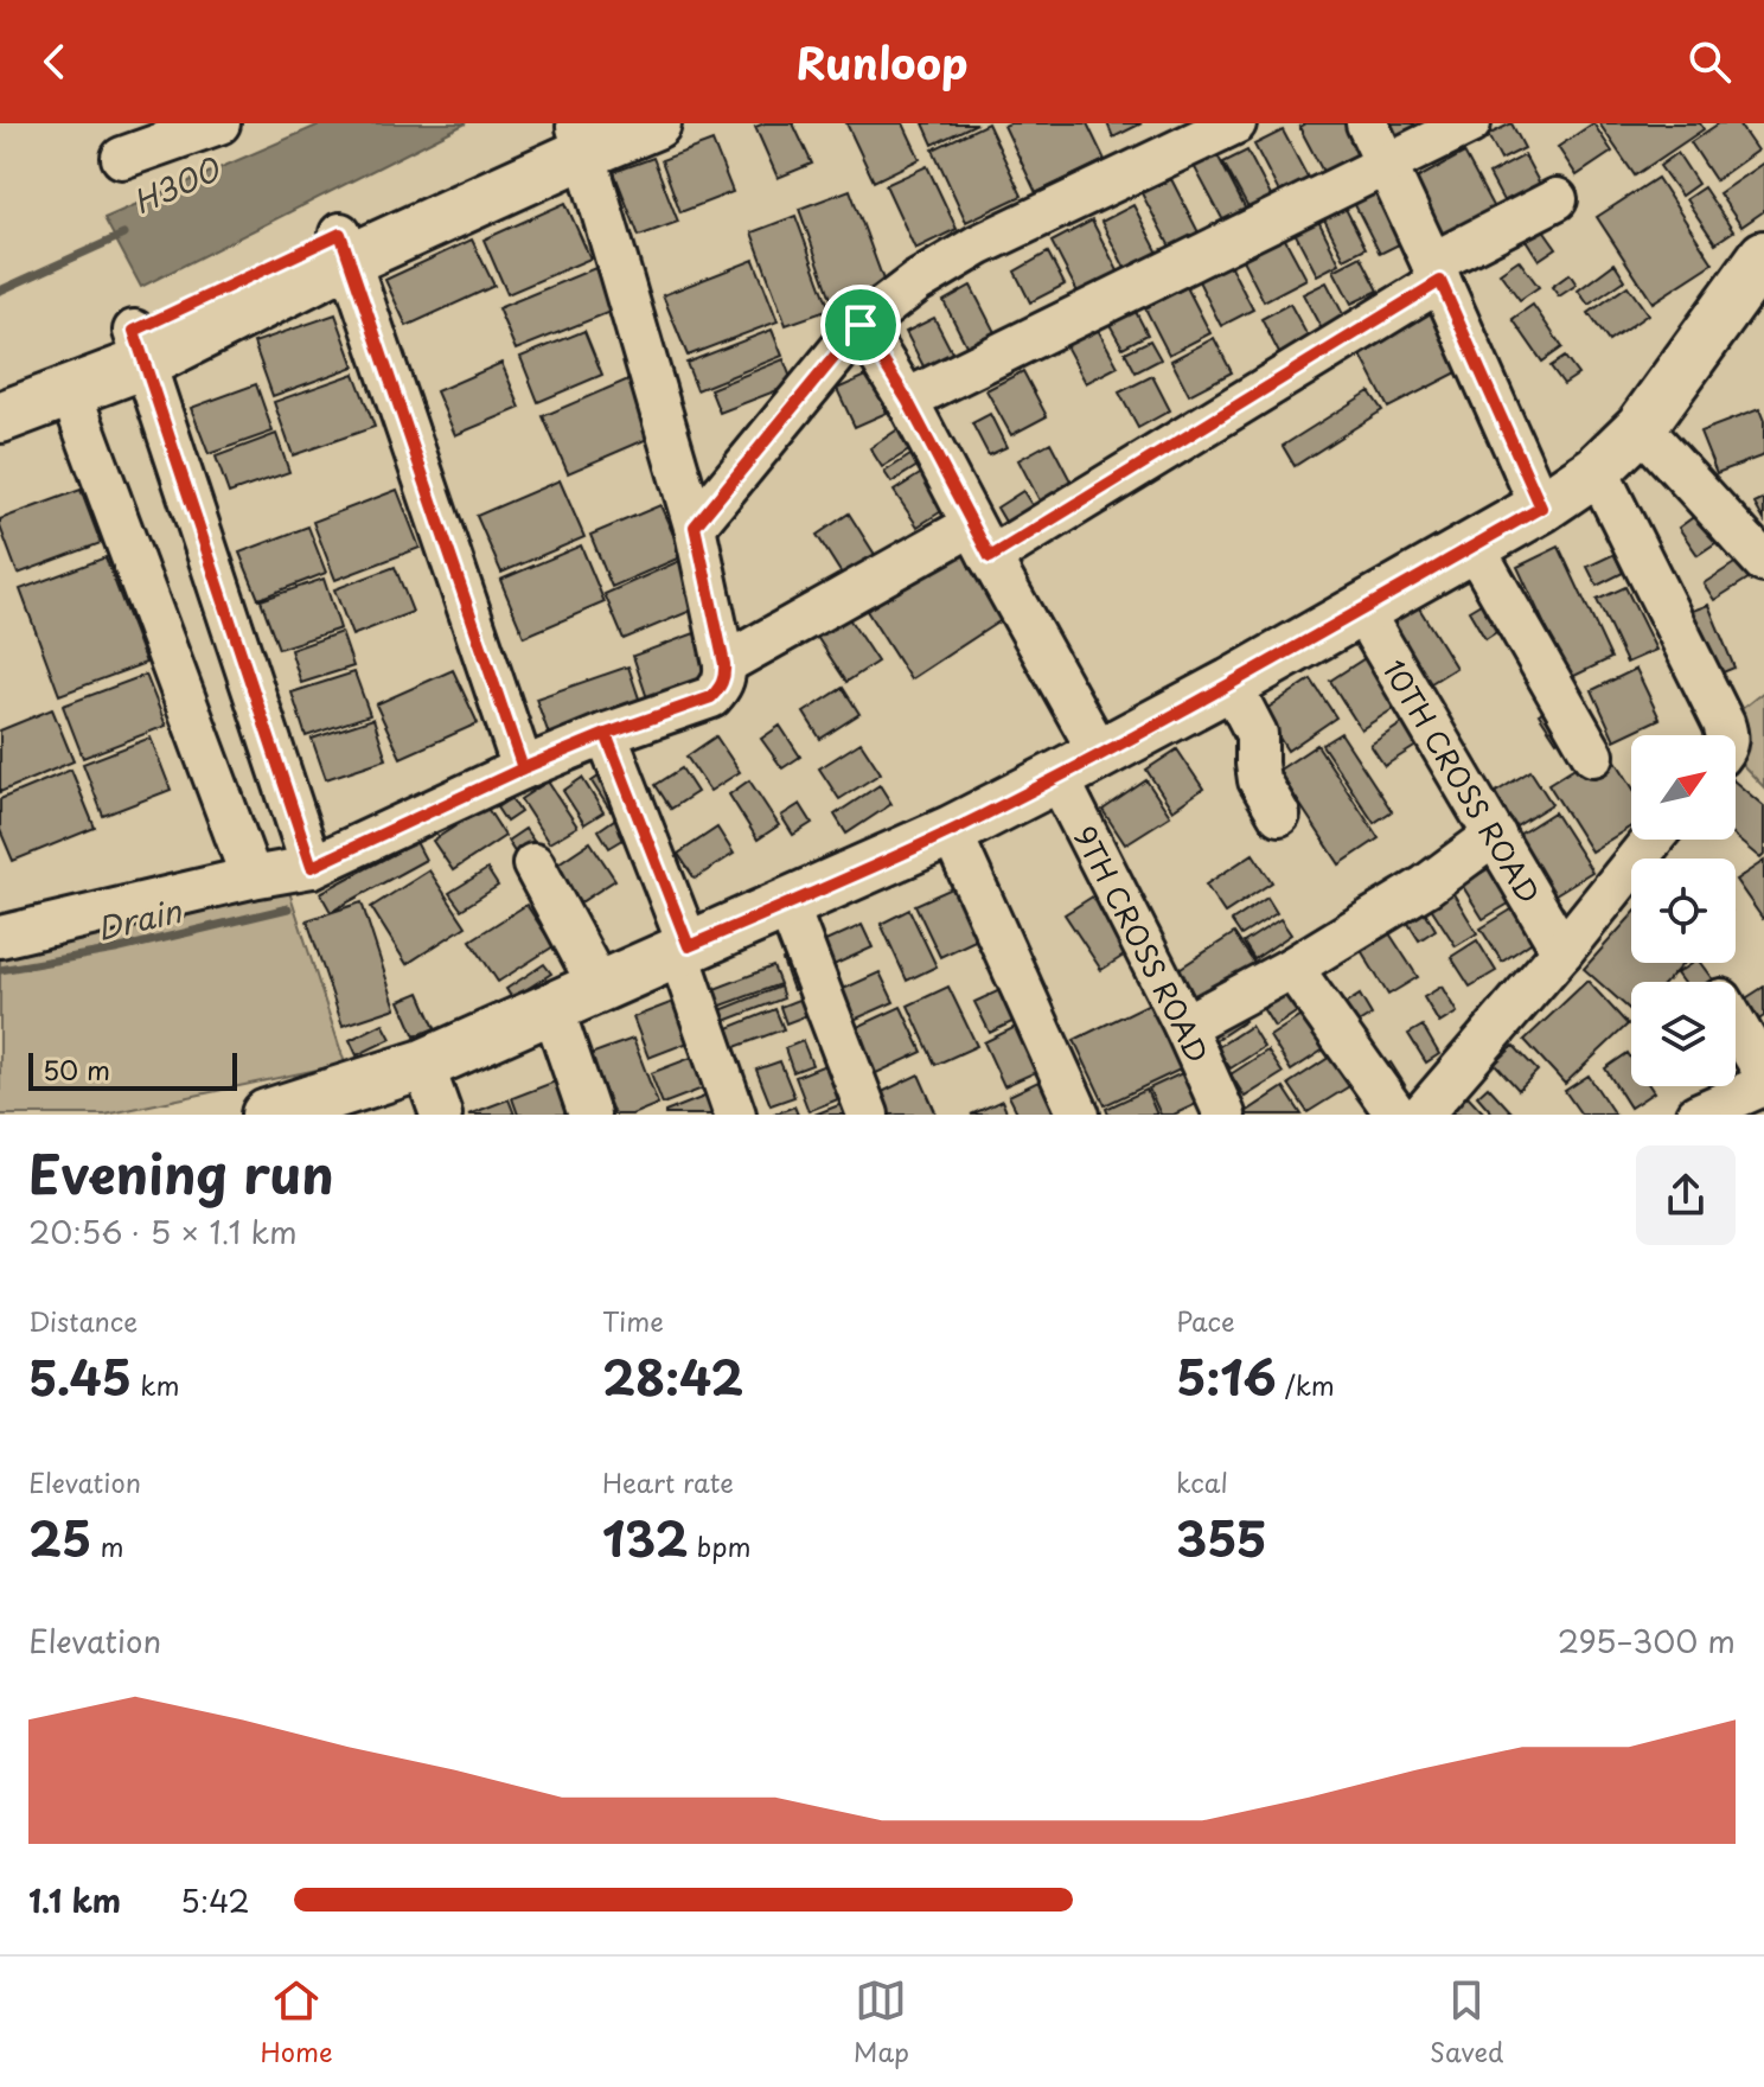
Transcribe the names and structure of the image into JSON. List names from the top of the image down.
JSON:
{
  "streets": {
    "street": ["10TH CROSS ROAD", "9TH CROSS ROAD"]
  },
  "water": ["H300", "Drain"],
  "scale_bar": "50 m",
  "north": "top right",
  "page": {
    "header": "Runloop",
    "scale": "50 m",
    "heading": ["Evening run", "20:56 · 5 × 1.1 km"],
    "stats": [
      ["Distance", "5.45 km"],
      ["Time", "28:42"],
      ["Pace", "5:16 /km"],
      ["Elevation", "25 m"],
      ["Heart rate", "132 bpm"],
      ["kcal", "355"]
    ],
    "chart": ["Elevation", "295–300 m"],
    "list": [
      {
        "name": "1.1 km",
        "note": "5:42"
      }
    ],
    "tabs": ["Home", "Map", "Saved"]
  }
}
